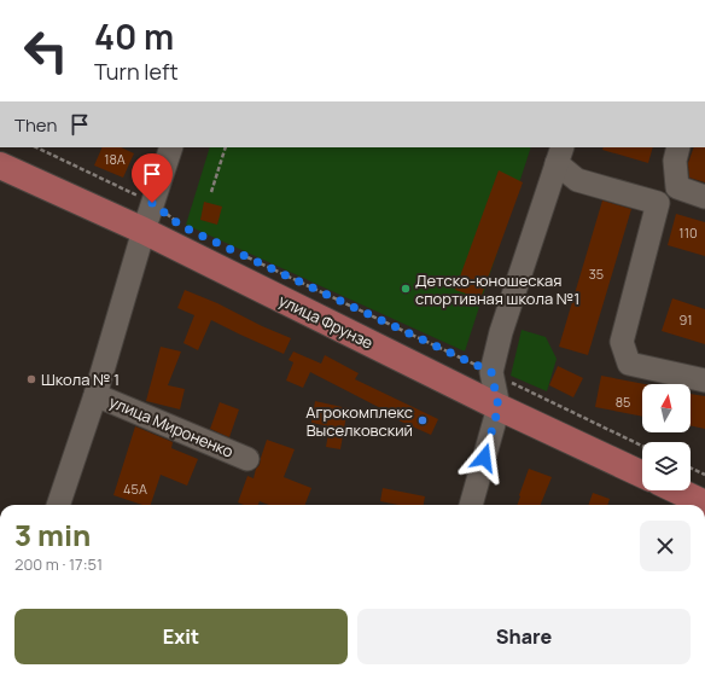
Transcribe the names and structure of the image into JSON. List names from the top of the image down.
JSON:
{
  "streets": {
    "main road": ["улица Фрунзе"],
    "street": ["улица Мироненко"]
  },
  "crossings": [
    ["улица Фрунзе", "улица Мироненко"]
  ],
  "places": ["Детско-юношеская спортивная школа №1", "Школа № 1", "Агрокомплекс Выселковский"],
  "house_numbers": [
    "18А",
    "110",
    "35",
    "91",
    "85",
    "45А"
  ],
  "north": "top",
  "page": {
    "turn": ["40 m", "Turn left"],
    "then": "Then",
    "heading": ["3 min", "200 m · 17:51"],
    "buttons": ["Exit", "Share"]
  }
}
